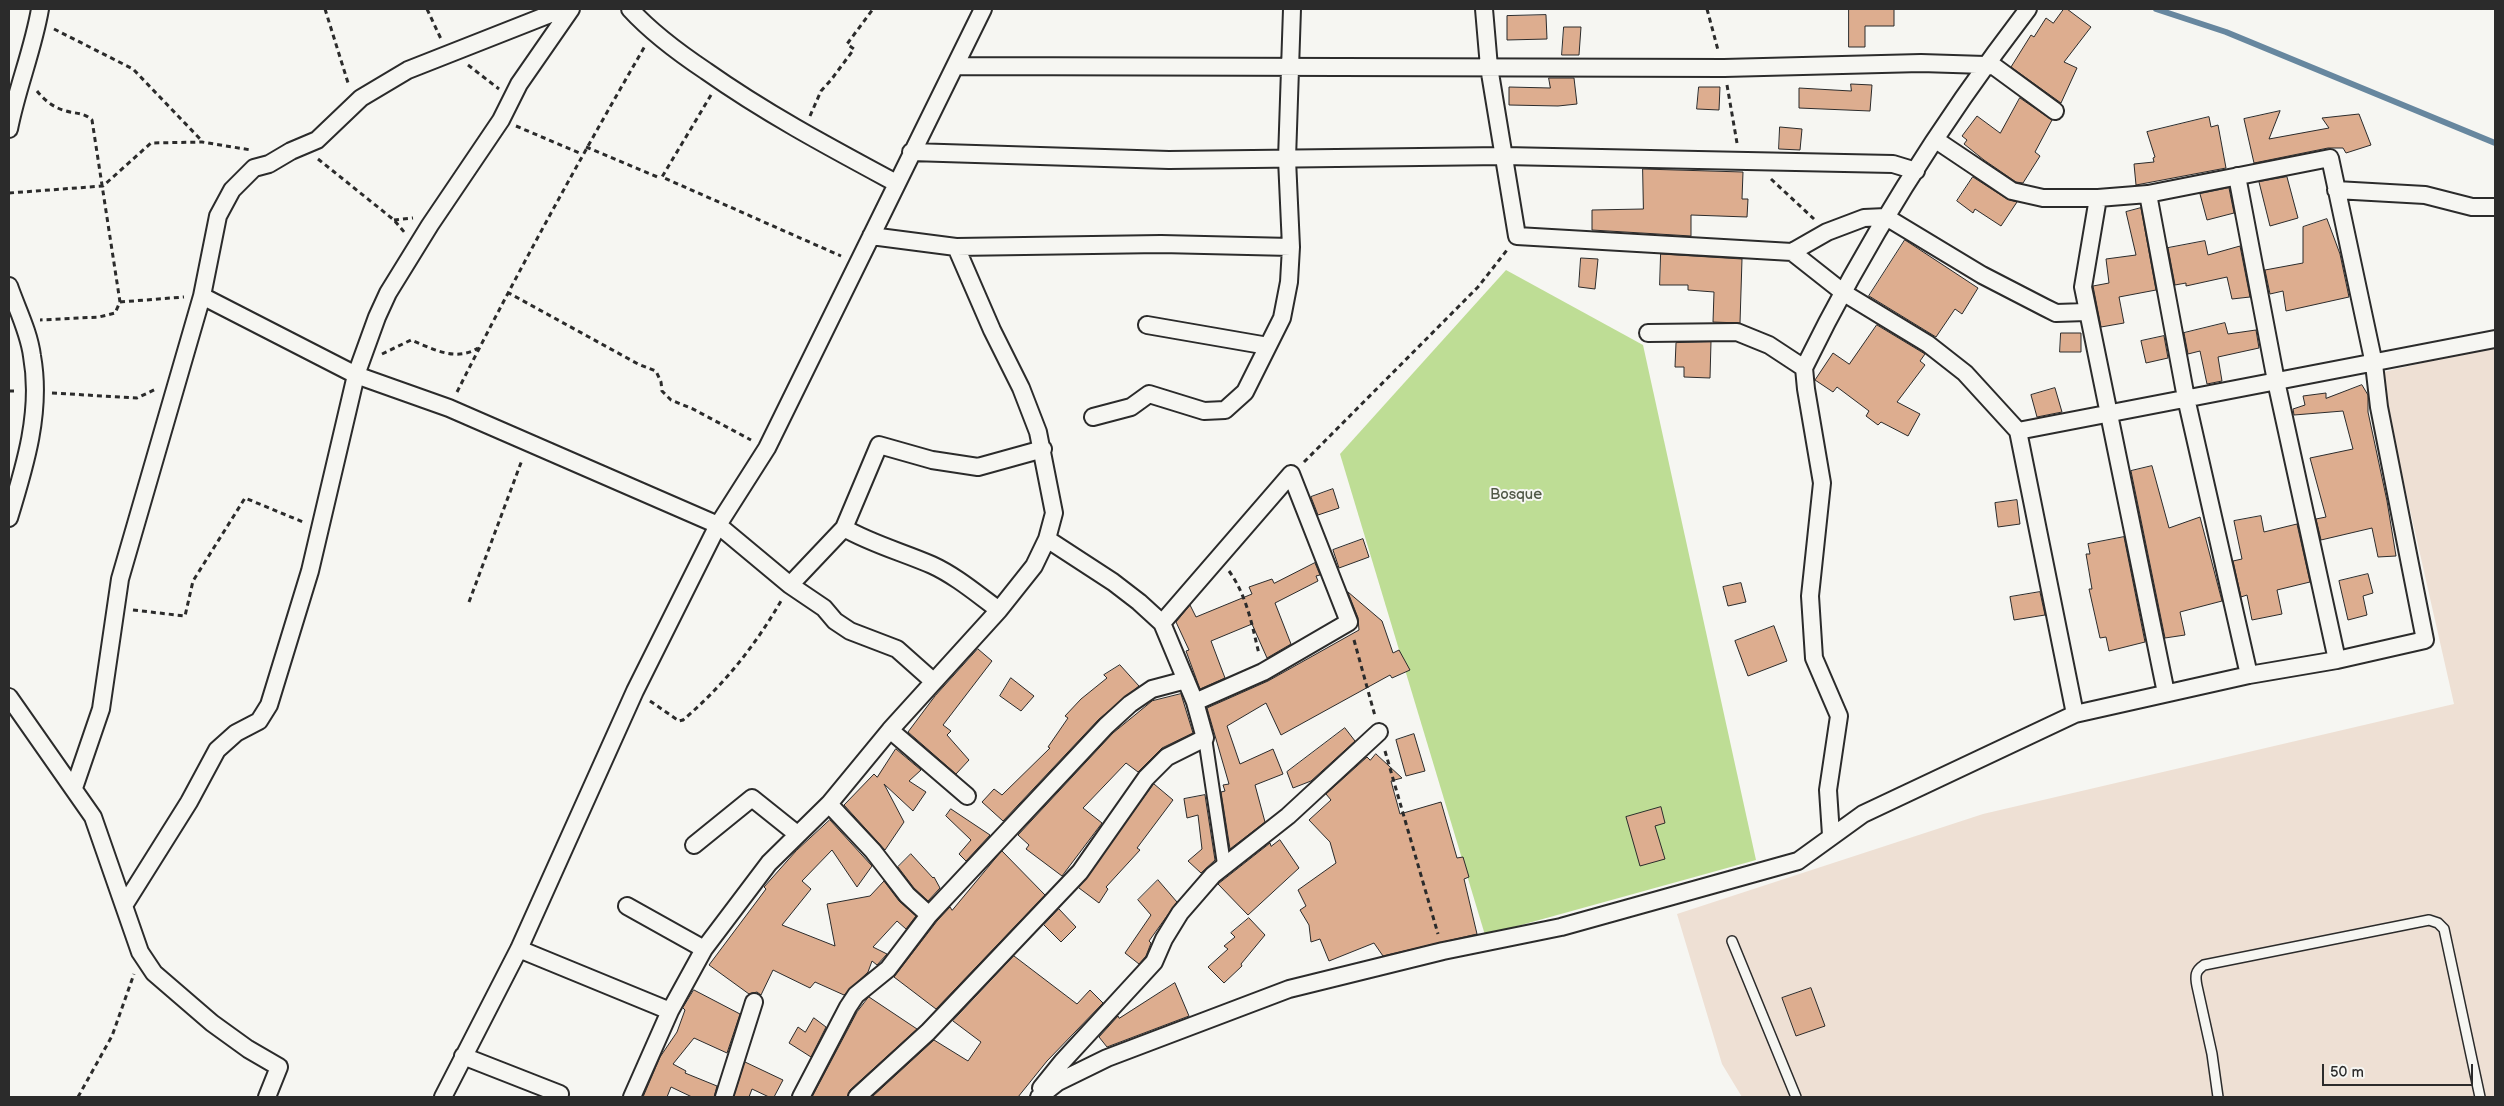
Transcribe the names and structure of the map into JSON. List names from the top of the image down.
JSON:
{
  "parks": ["Bosque"],
  "scale_bar": "50 m"
}
